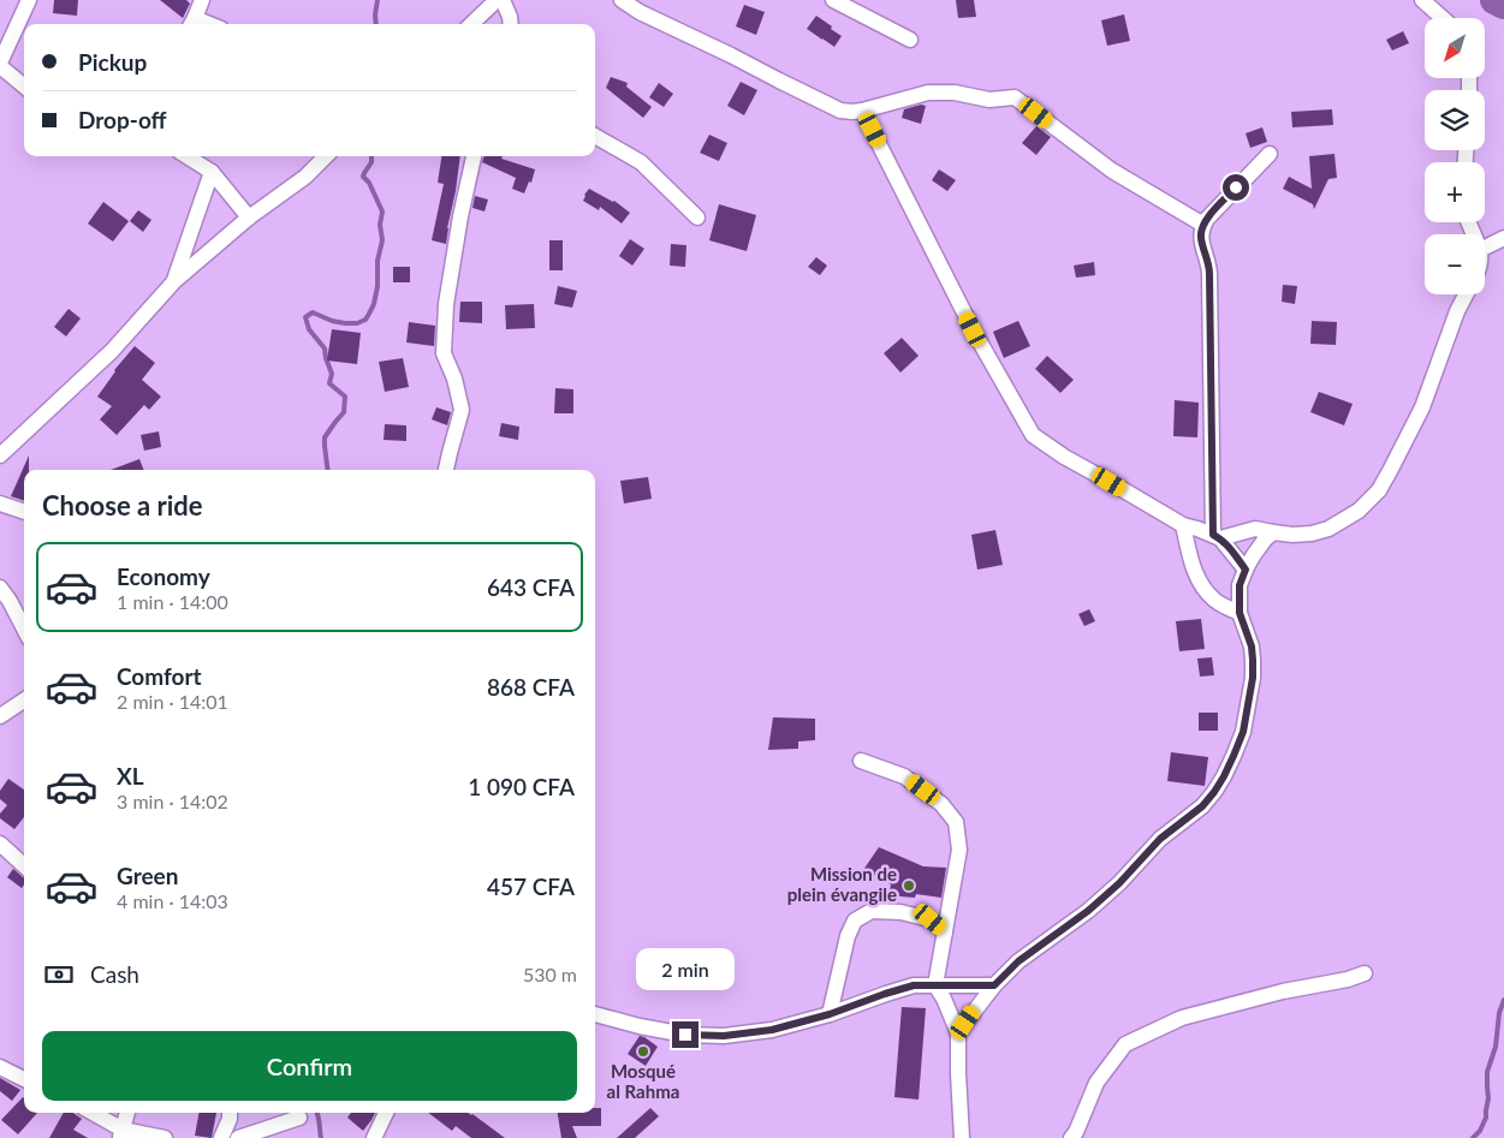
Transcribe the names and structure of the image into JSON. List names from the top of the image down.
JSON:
{
  "places": ["Mission de plein évangile", "Mosqué al Rahma"],
  "north": "bottom left",
  "page": {
    "map_buttons": ["+", "−"],
    "banner": ["Pickup", "Drop-off"],
    "heading": "Choose a ride",
    "list": [
      {
        "name": "Economy",
        "note": "1 min · 14:00",
        "value": "643 CFA"
      },
      {
        "name": "Comfort",
        "note": "2 min · 14:01",
        "value": "868 CFA"
      },
      {
        "name": "XL",
        "note": "3 min · 14:02",
        "value": "1 090 CFA"
      },
      {
        "name": "Green",
        "note": "4 min · 14:03",
        "value": "457 CFA"
      }
    ],
    "pay": ["Cash", "530 m"],
    "bubble": "2 min",
    "buttons": "Confirm"
  }
}
